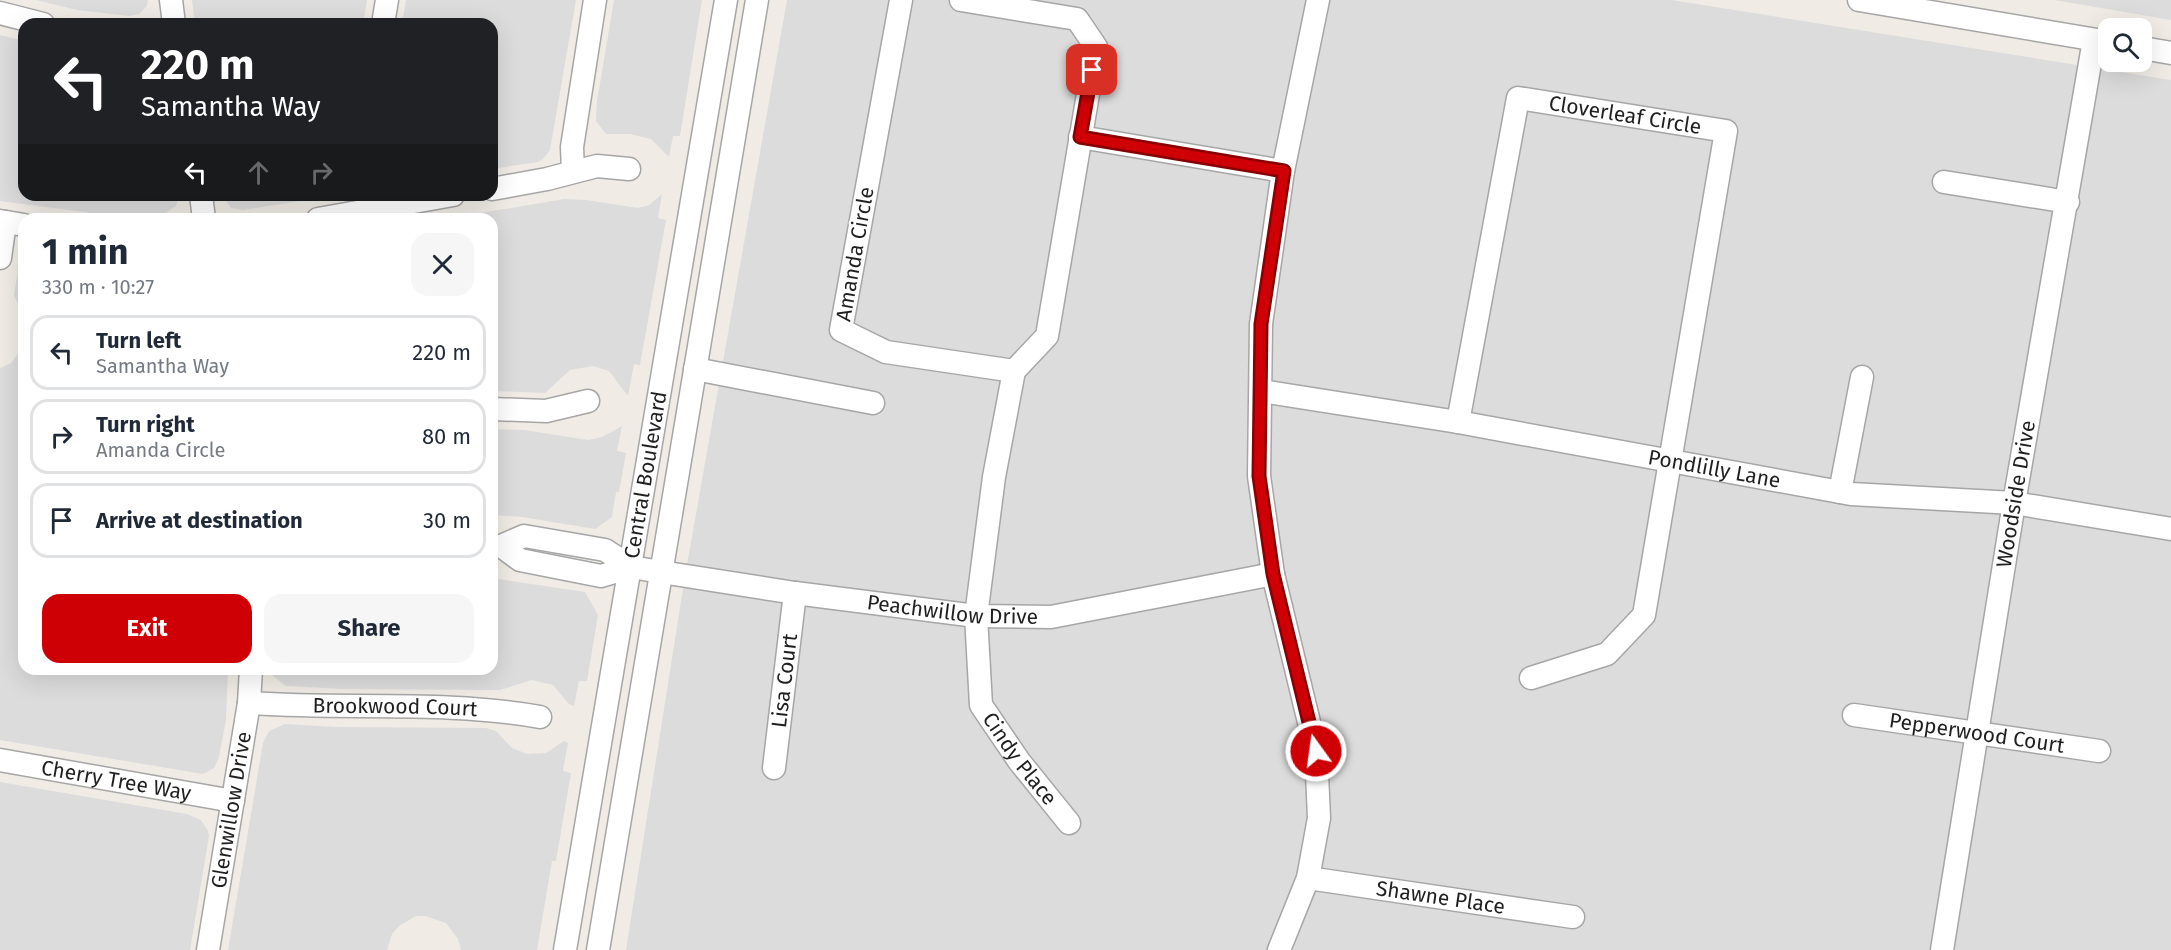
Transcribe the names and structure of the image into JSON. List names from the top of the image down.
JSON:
{
  "streets": {
    "street": [
      "Cloverleaf Circle",
      "Amanda Circle",
      "Pondlilly Lane",
      "Central Boulevard",
      "Woodside Drive",
      "Peachwillow Drive",
      "Lisa Court",
      "Brookwood Court",
      "Pepperwood Court",
      "Cindy Place",
      "Cherry Tree Way",
      "Glenwillow Drive",
      "Shawne Place"
    ]
  },
  "crossings": [
    ["Cloverleaf Circle", "Pondlilly Lane"],
    ["Pondlilly Lane", "Woodside Drive"],
    ["Central Boulevard", "Peachwillow Drive"],
    ["Woodside Drive", "Pepperwood Court"],
    ["Peachwillow Drive", "Lisa Court"],
    ["Peachwillow Drive", "Cindy Place"],
    ["Brookwood Court", "Glenwillow Drive"],
    ["Cherry Tree Way", "Glenwillow Drive"]
  ],
  "page": {
    "turn": ["220 m", "Samantha Way"],
    "heading": ["1 min", "330 m · 10:27"],
    "list": [
      {
        "name": "Turn left",
        "note": "Samantha Way",
        "value": "220 m"
      },
      {
        "name": "Turn right",
        "note": "Amanda Circle",
        "value": "80 m"
      },
      {
        "name": "Arrive at destination",
        "value": "30 m"
      }
    ],
    "buttons": ["Exit", "Share"]
  }
}
